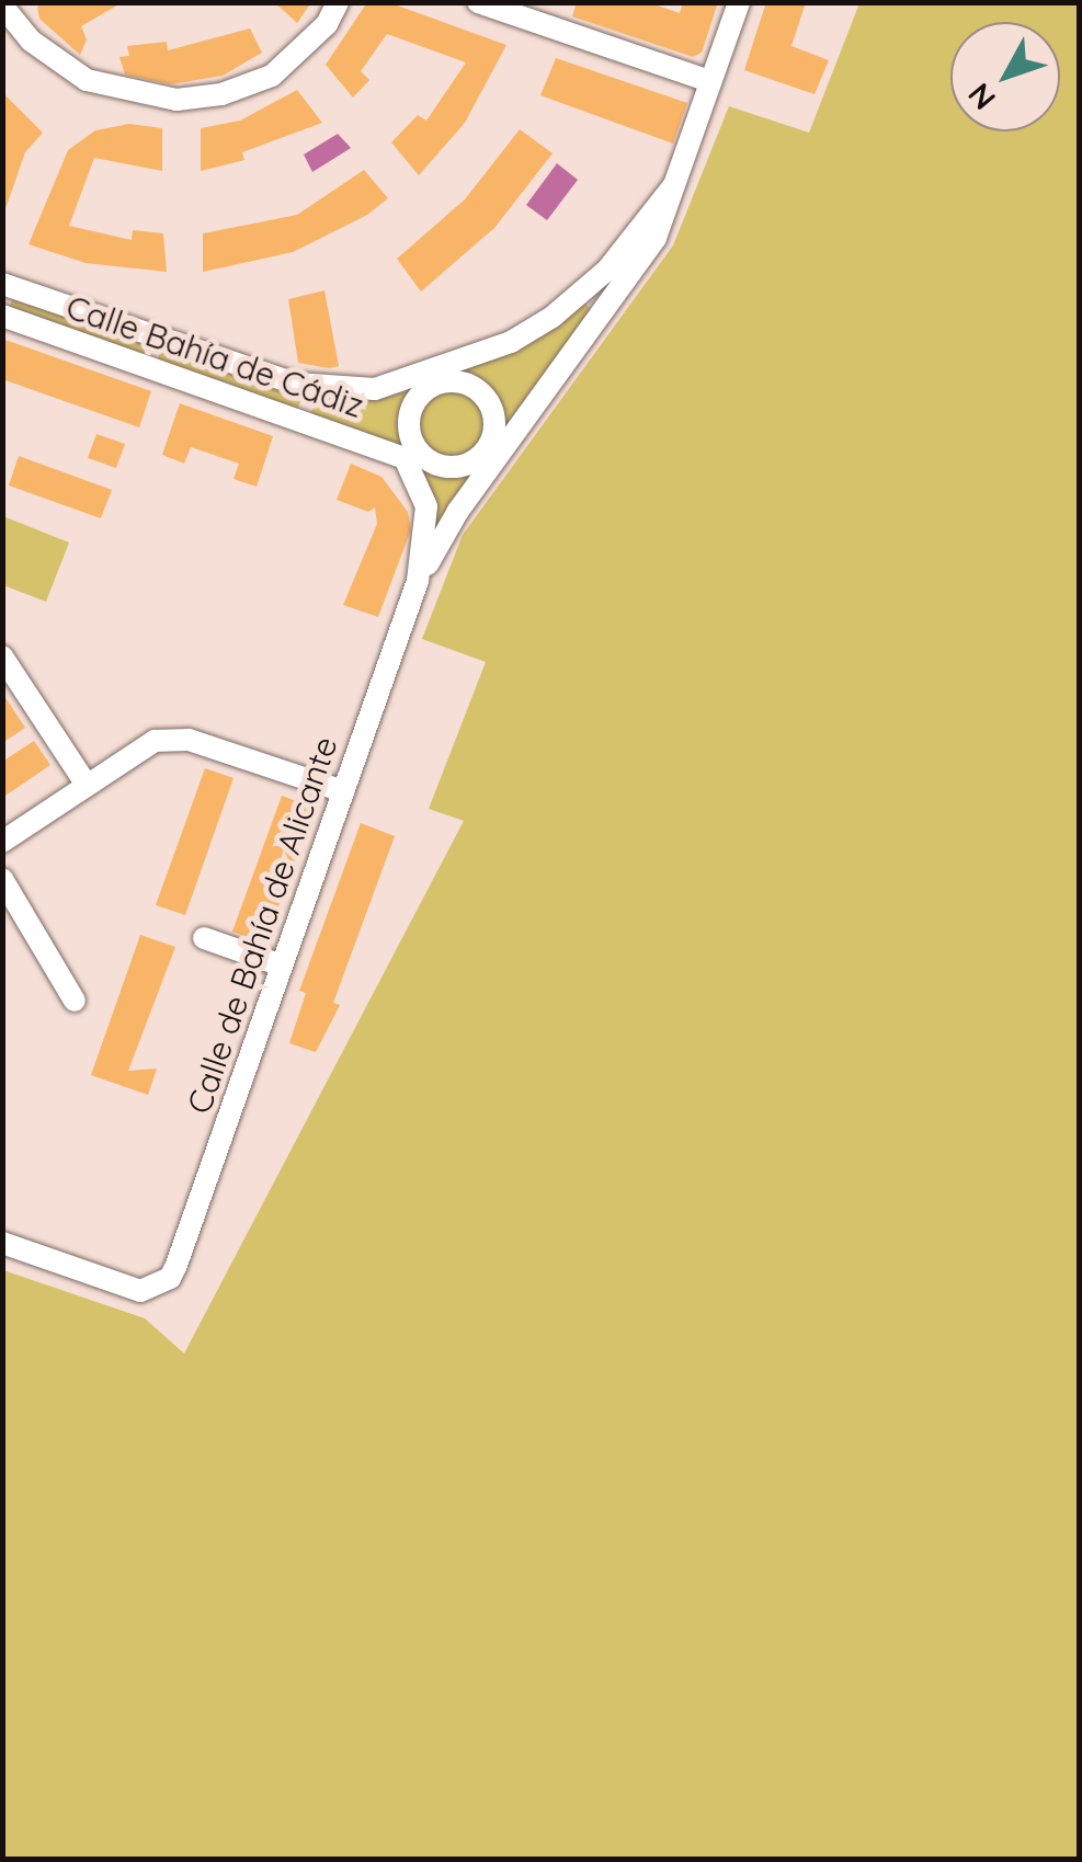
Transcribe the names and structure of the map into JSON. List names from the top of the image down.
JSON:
{
  "streets": {
    "street": ["Calle Bahía de Cádiz", "Calle de Bahía de Alicante"]
  },
  "crossings": [
    ["Calle Bahía de Cádiz", "Calle de Bahía de Alicante"]
  ],
  "north": "bottom left"
}
